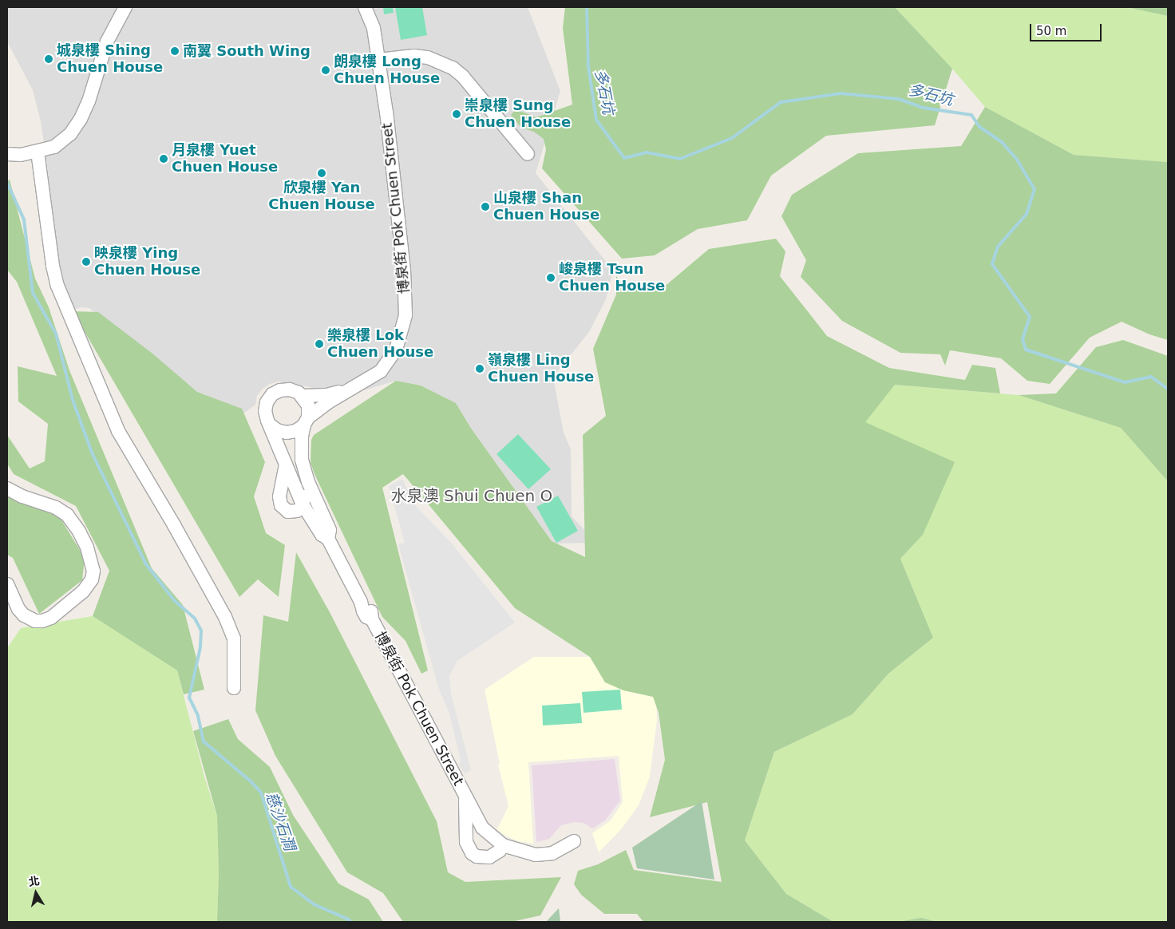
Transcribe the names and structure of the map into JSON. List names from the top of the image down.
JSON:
{
  "streets": {
    "street": ["博泉街 Pok Chuen Street"]
  },
  "districts": ["水泉澳 Shui Chuen O"],
  "water": ["多石坑", "慈沙石澗"],
  "places": [
    "南翼 South Wing",
    "城泉樓 Shing Chuen House",
    "朗泉樓 Long Chuen House",
    "崇泉樓 Sung Chuen House",
    "月泉樓 Yuet Chuen House",
    "欣泉樓 Yan Chuen House",
    "山泉樓 Shan Chuen House",
    "映泉樓 Ying Chuen House",
    "峻泉樓 Tsun Chuen House",
    "樂泉樓 Lok Chuen House",
    "嶺泉樓 Ling Chuen House"
  ],
  "scale_bar": "50 m",
  "north": "top"
}
